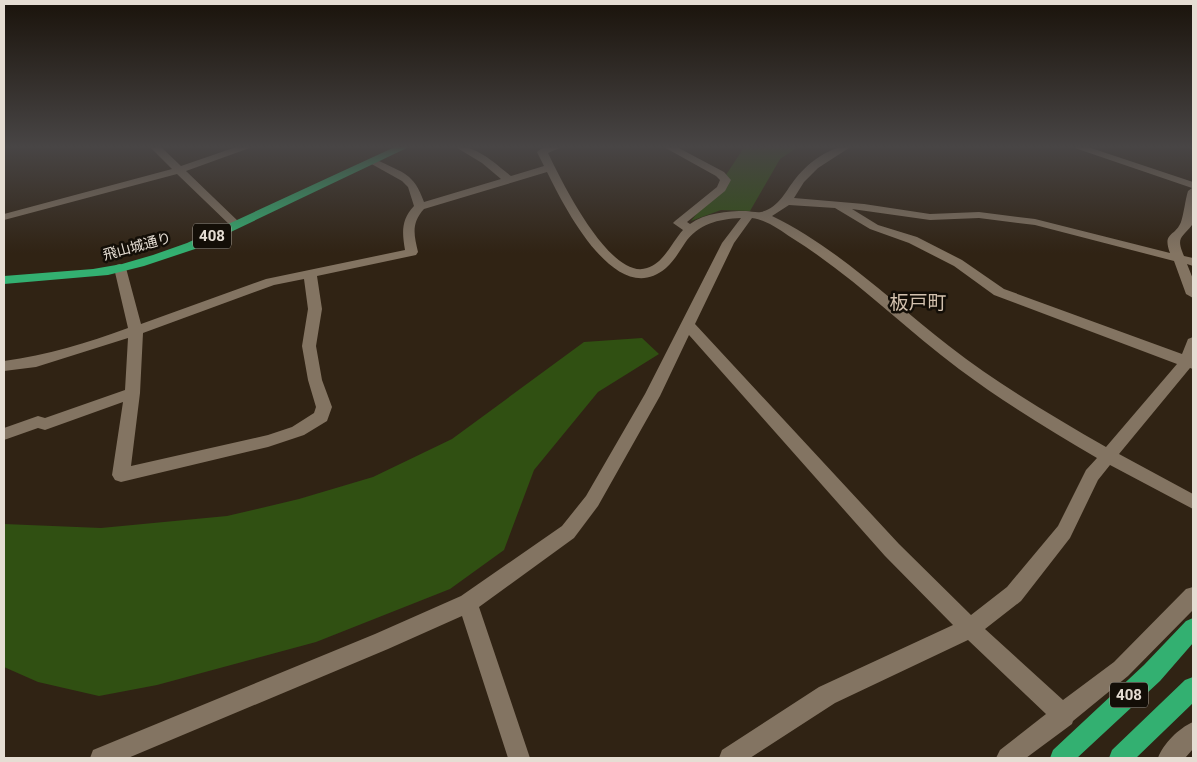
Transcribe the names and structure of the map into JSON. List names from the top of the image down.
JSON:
{
  "streets": {
    "highway": ["408", "飛山城通り"]
  },
  "districts": ["板戸町"]
}
